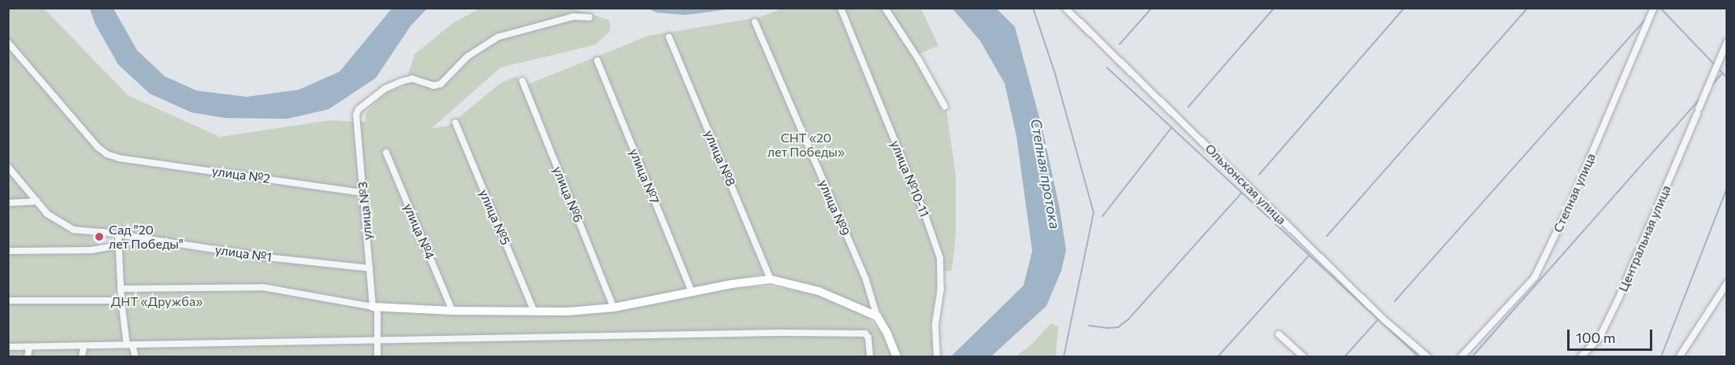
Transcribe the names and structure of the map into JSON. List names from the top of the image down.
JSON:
{
  "streets": {
    "street": [
      "улица №8",
      "улица №2",
      "улица №7",
      "улица №10-11",
      "Ольхонская улица",
      "Степная улица",
      "улица №6",
      "улица №9",
      "улица №3",
      "улица №5",
      "улица №4",
      "Центральная улица",
      "улица №1"
    ]
  },
  "crossings": [
    ["улица №2", "улица №3"],
    ["улица №3", "улица №1"]
  ],
  "water": ["Степная протока"],
  "parks": ["СНТ «20 лет Победы»", "ДНТ «Дружба»"],
  "places": ["Сад \"20 лет Победы\""],
  "scale_bar": "100 m"
}
